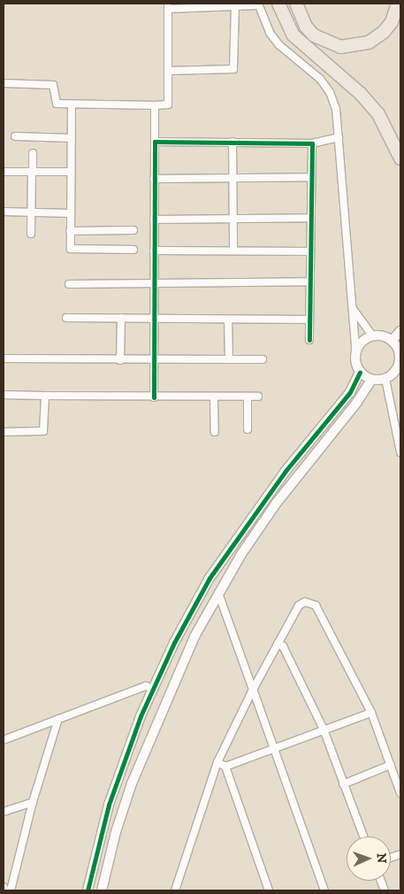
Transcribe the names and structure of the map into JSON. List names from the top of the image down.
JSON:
{
  "north": "right"
}
